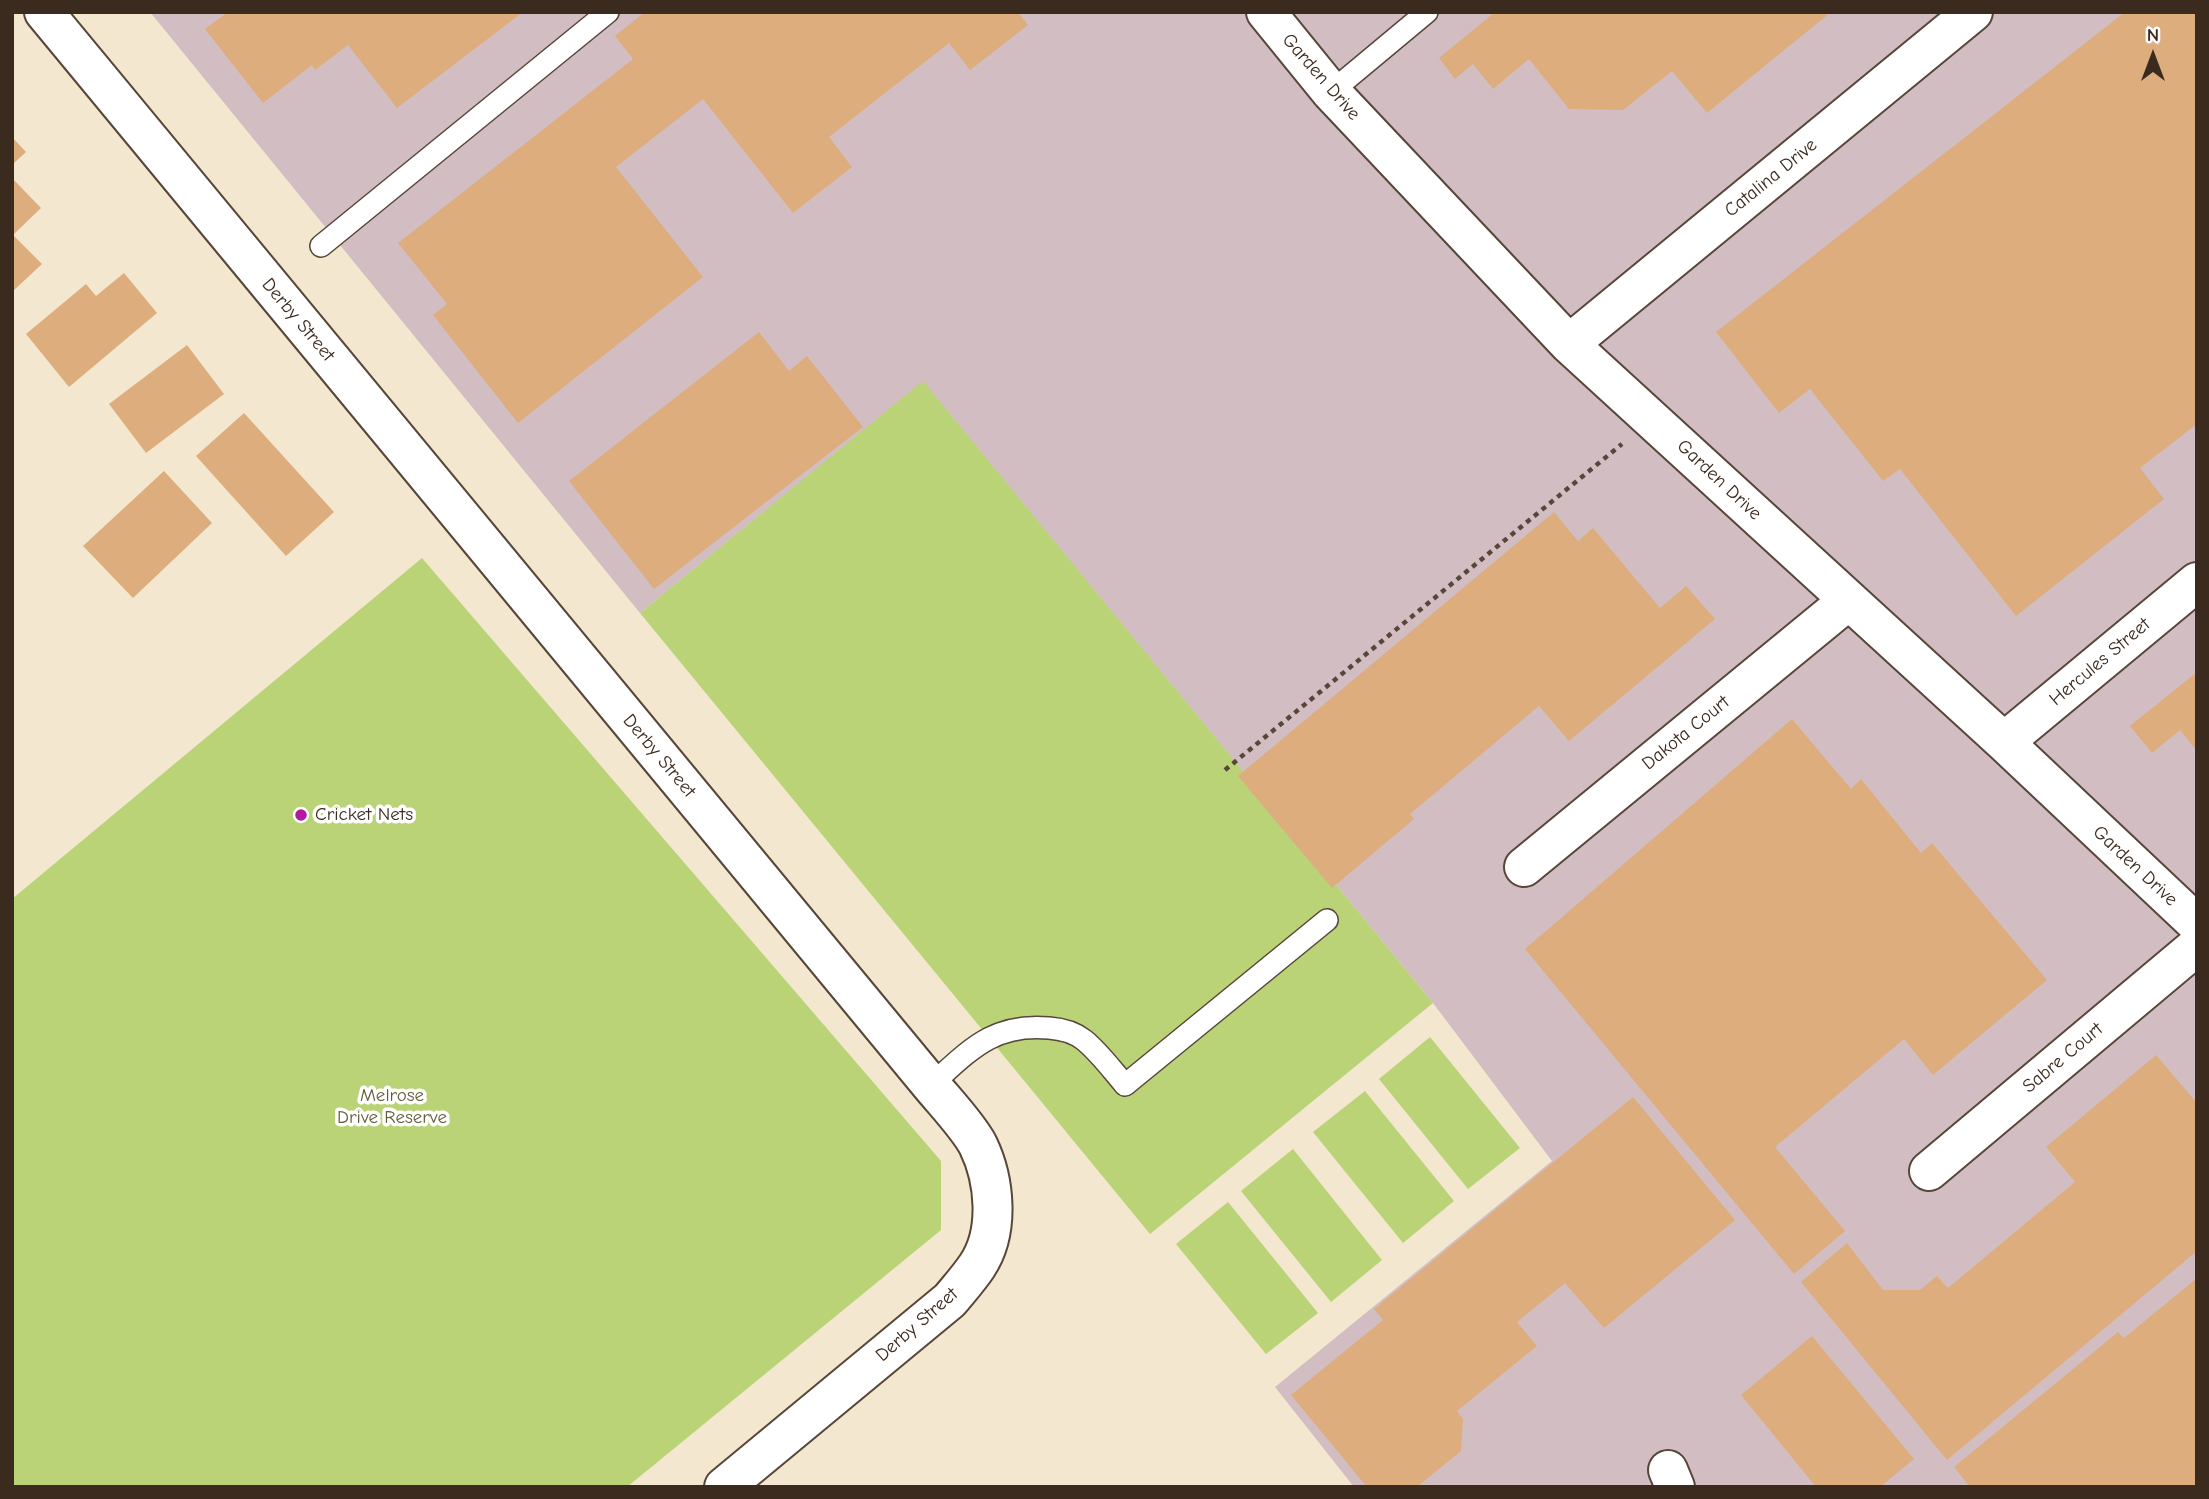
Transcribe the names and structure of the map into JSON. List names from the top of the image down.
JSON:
{
  "streets": {
    "street": [
      "Garden Drive",
      "Catalina Drive",
      "Derby Street",
      "Hercules Street",
      "Dakota Court",
      "Sabre Court"
    ]
  },
  "crossings": [
    ["Garden Drive", "Catalina Drive"],
    ["Garden Drive", "Hercules Street"],
    ["Garden Drive", "Dakota Court"]
  ],
  "parks": ["Melrose Drive Reserve"],
  "places": ["Cricket Nets"],
  "north": "top"
}
